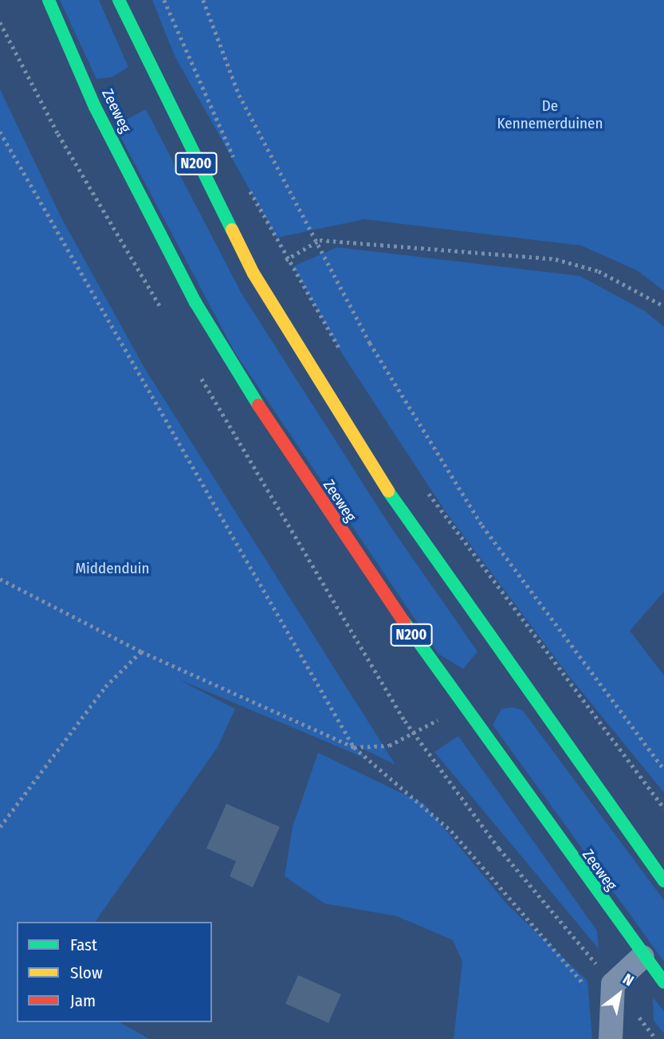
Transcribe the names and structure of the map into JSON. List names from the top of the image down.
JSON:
{
  "streets": {
    "main road": ["Zeeweg", "N200"]
  },
  "parks": ["De Kennemerduinen", "Middenduin"],
  "legend": ["Fast", "Slow", "Jam"],
  "north": "top right"
}
